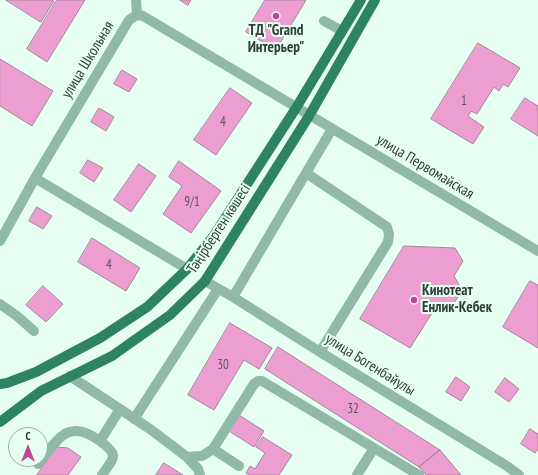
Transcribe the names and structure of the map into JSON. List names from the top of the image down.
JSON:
{
  "streets": {
    "main road": ["Тәңірберген көшесі"],
    "street": ["улица Школьная", "улица Первомайская", "улица Богенбайулы"]
  },
  "crossings": [
    ["улица Школьная", "улица Первомайская"],
    ["улица Школьная", "Тәңірберген көшесі"],
    ["улица Первомайская", "Тәңірберген көшесі"],
    ["Тәңірберген көшесі", "улица Богенбайулы"]
  ],
  "places": ["ТД \"Grand Интерьер\"", "Кинотеат Енлик-Кебек"],
  "house_numbers": [
    "1",
    "4",
    "9/1",
    "4",
    "30",
    "32"
  ],
  "north": "top"
}
